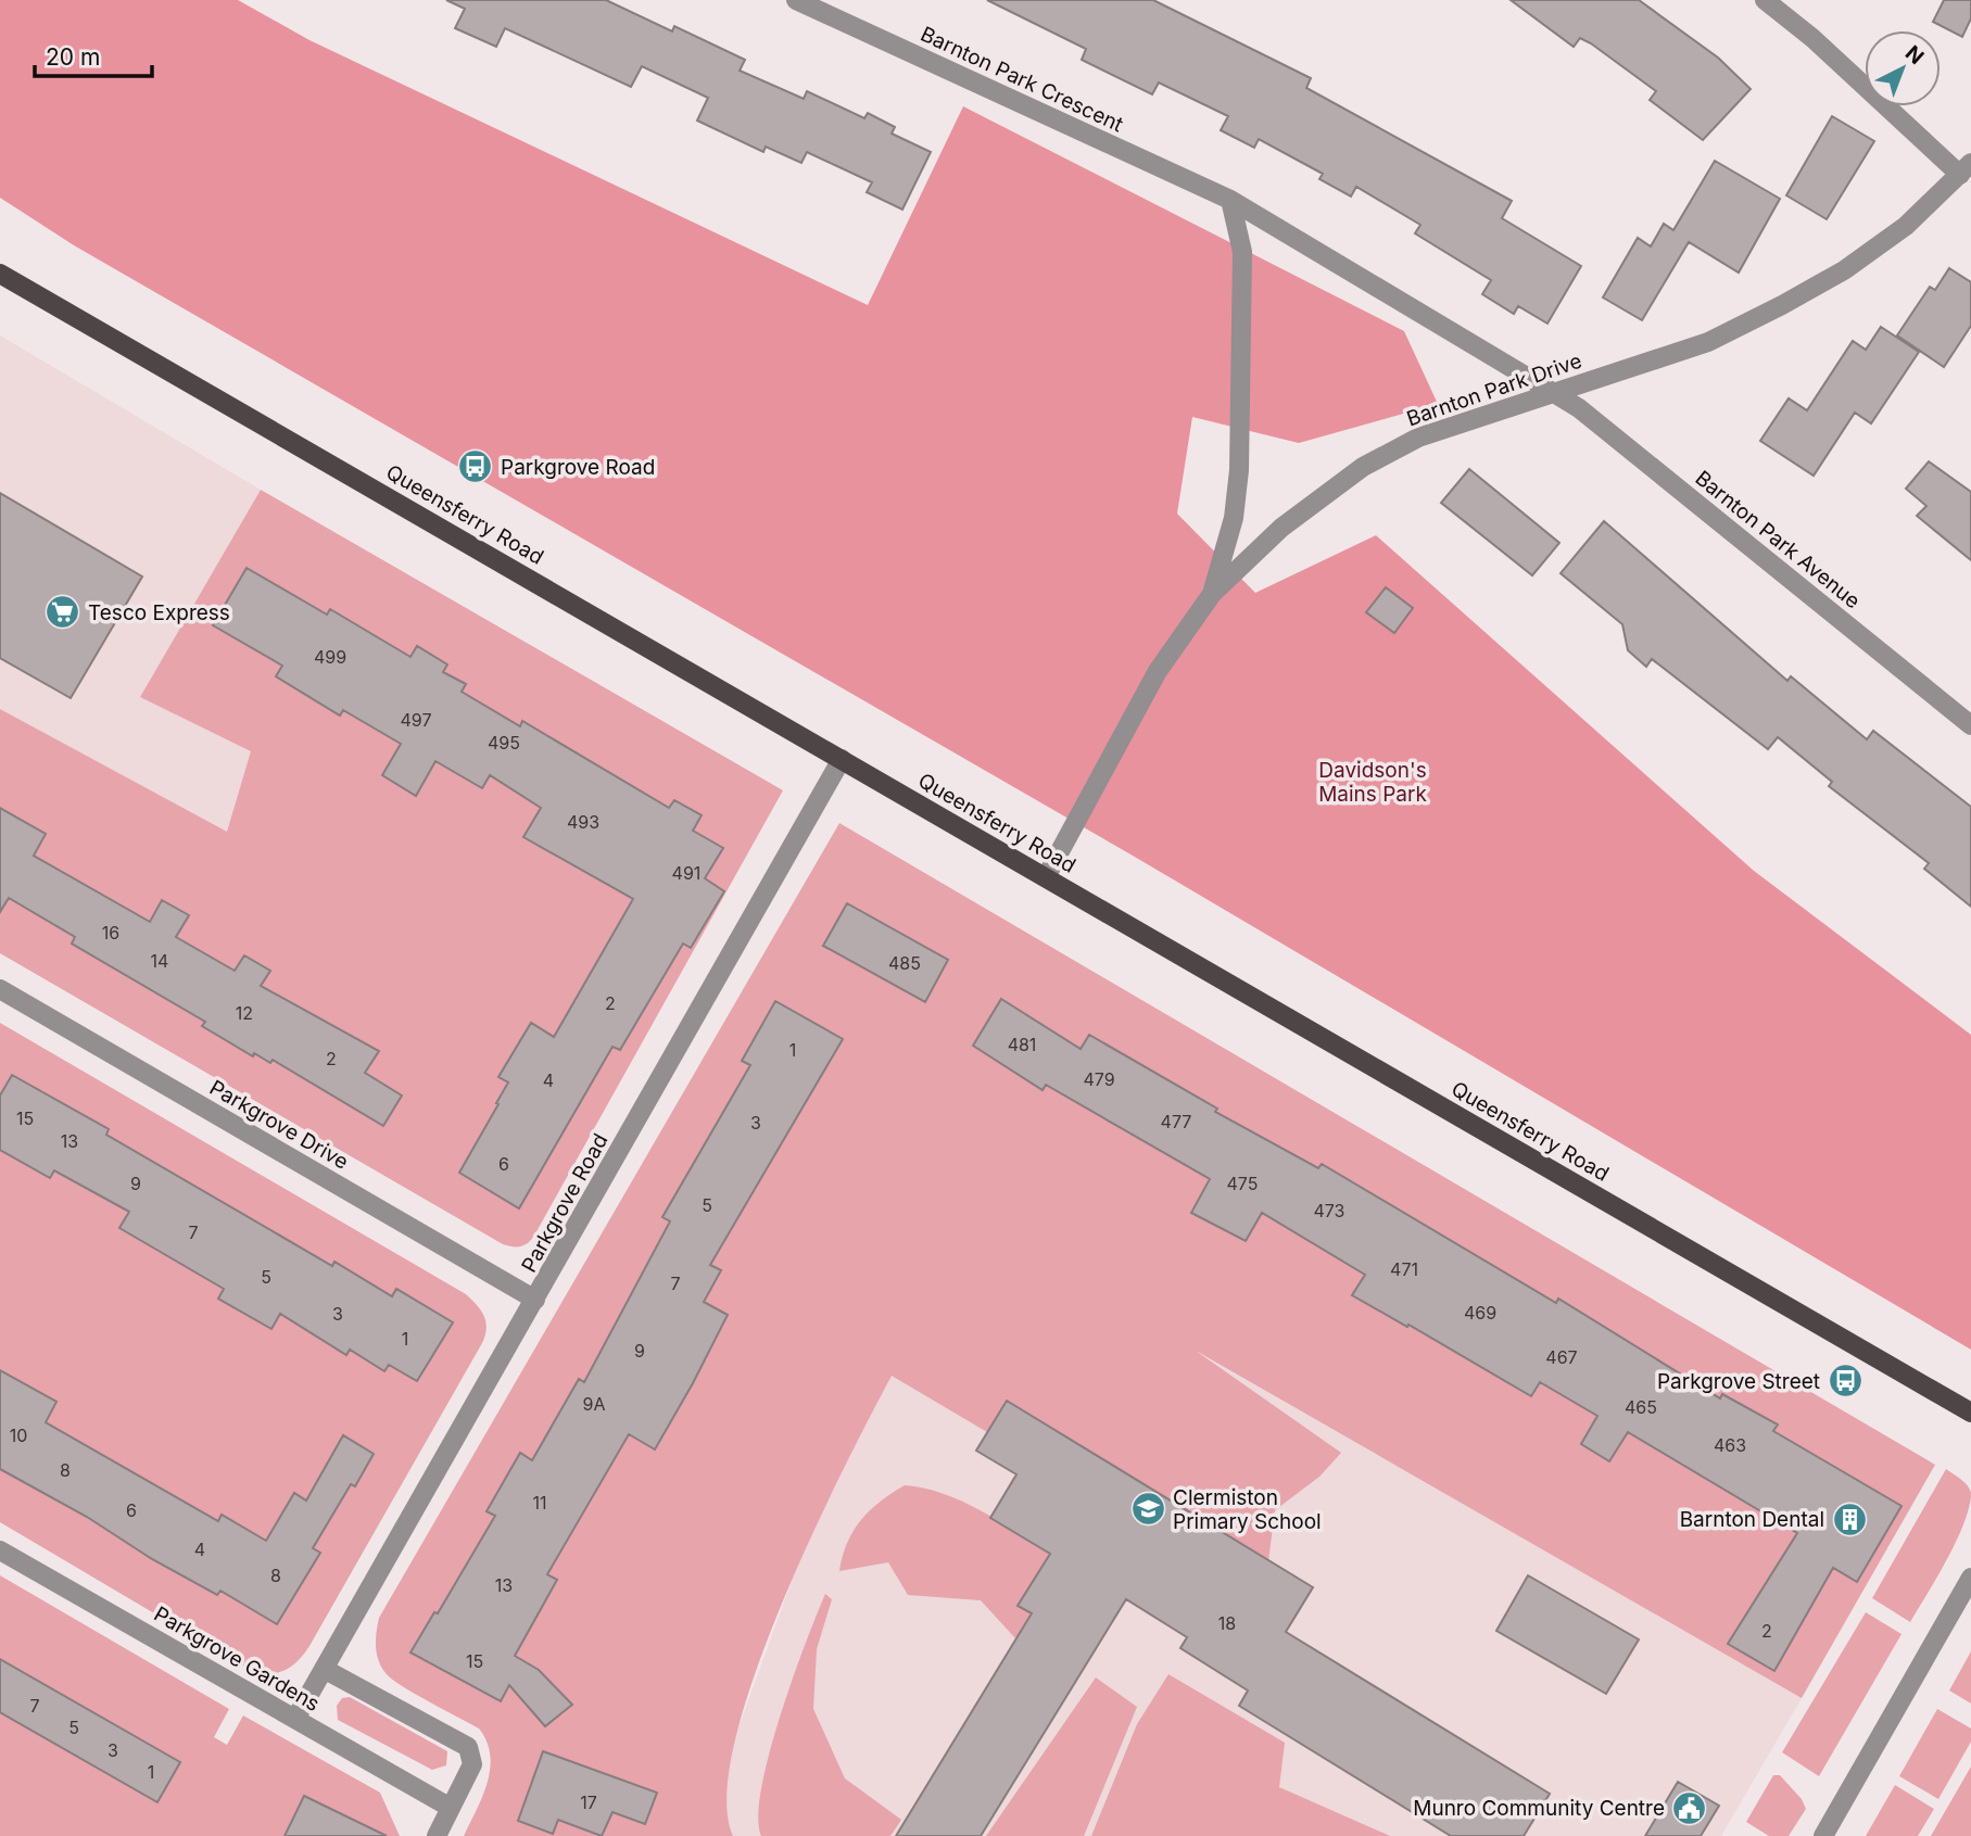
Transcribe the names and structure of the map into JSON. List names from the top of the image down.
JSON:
{
  "streets": {
    "main road": ["Queensferry Road"],
    "street": [
      "Barnton Park Crescent",
      "Barnton Park Drive",
      "Barnton Park Avenue",
      "Parkgrove Drive",
      "Parkgrove Road",
      "Parkgrove Gardens"
    ]
  },
  "crossings": [
    ["Barnton Park Crescent", "Barnton Park Drive"],
    ["Barnton Park Crescent", "Barnton Park Avenue"],
    ["Barnton Park Drive", "Queensferry Road"],
    ["Barnton Park Drive", "Barnton Park Avenue"],
    ["Queensferry Road", "Parkgrove Road"],
    ["Parkgrove Drive", "Parkgrove Road"],
    ["Parkgrove Road", "Parkgrove Gardens"]
  ],
  "parks": ["Davidson's Mains Park"],
  "places": {
    "bus stop": ["Parkgrove Road", "Parkgrove Street"],
    "supermarket": ["Tesco Express"],
    "school or university": ["Clermiston Primary School"],
    "building": ["Barnton Dental"],
    "public building": ["Munro Community Centre"]
  },
  "house_numbers": [
    "499",
    "497",
    "495",
    "493",
    "491",
    "16",
    "14",
    "485",
    "2",
    "12",
    "481",
    "1",
    "2",
    "479",
    "4",
    "15",
    "477",
    "3",
    "13",
    "6",
    "9",
    "475",
    "5",
    "473",
    "7",
    "471",
    "5",
    "7",
    "469",
    "3",
    "1",
    "9",
    "467",
    "9A",
    "465",
    "10",
    "463",
    "8",
    "11",
    "6",
    "4",
    "8",
    "13",
    "18",
    "2",
    "15",
    "7",
    "5",
    "3",
    "1",
    "17"
  ],
  "scale_bar": "20 m",
  "north": "top right"
}
